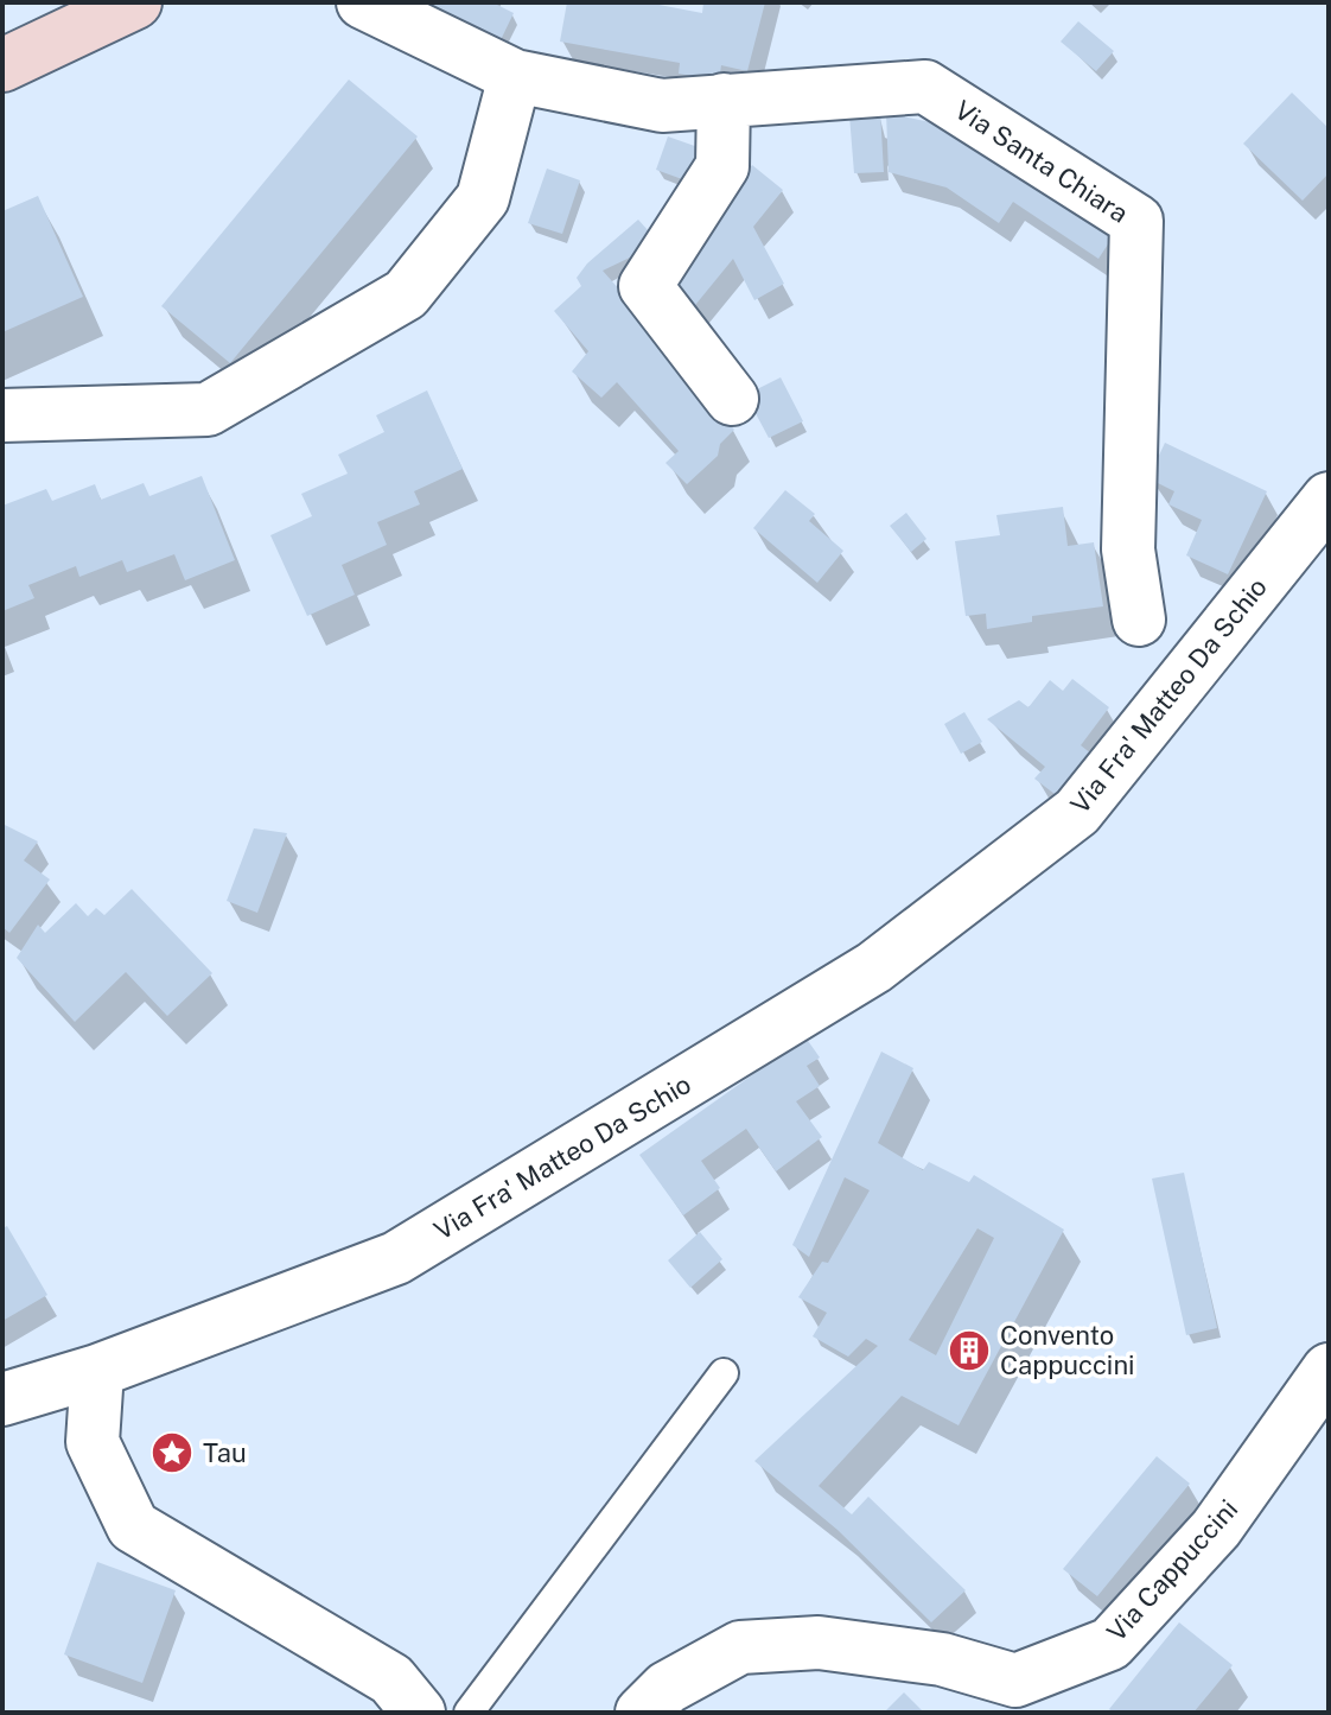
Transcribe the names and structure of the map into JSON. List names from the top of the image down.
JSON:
{
  "streets": {
    "street": ["Via Santa Chiara", "Via Fra' Matteo Da Schio", "Via Cappuccini"]
  },
  "places": {
    "building": ["Convento Cappuccini"],
    "place": ["Tau"]
  }
}
